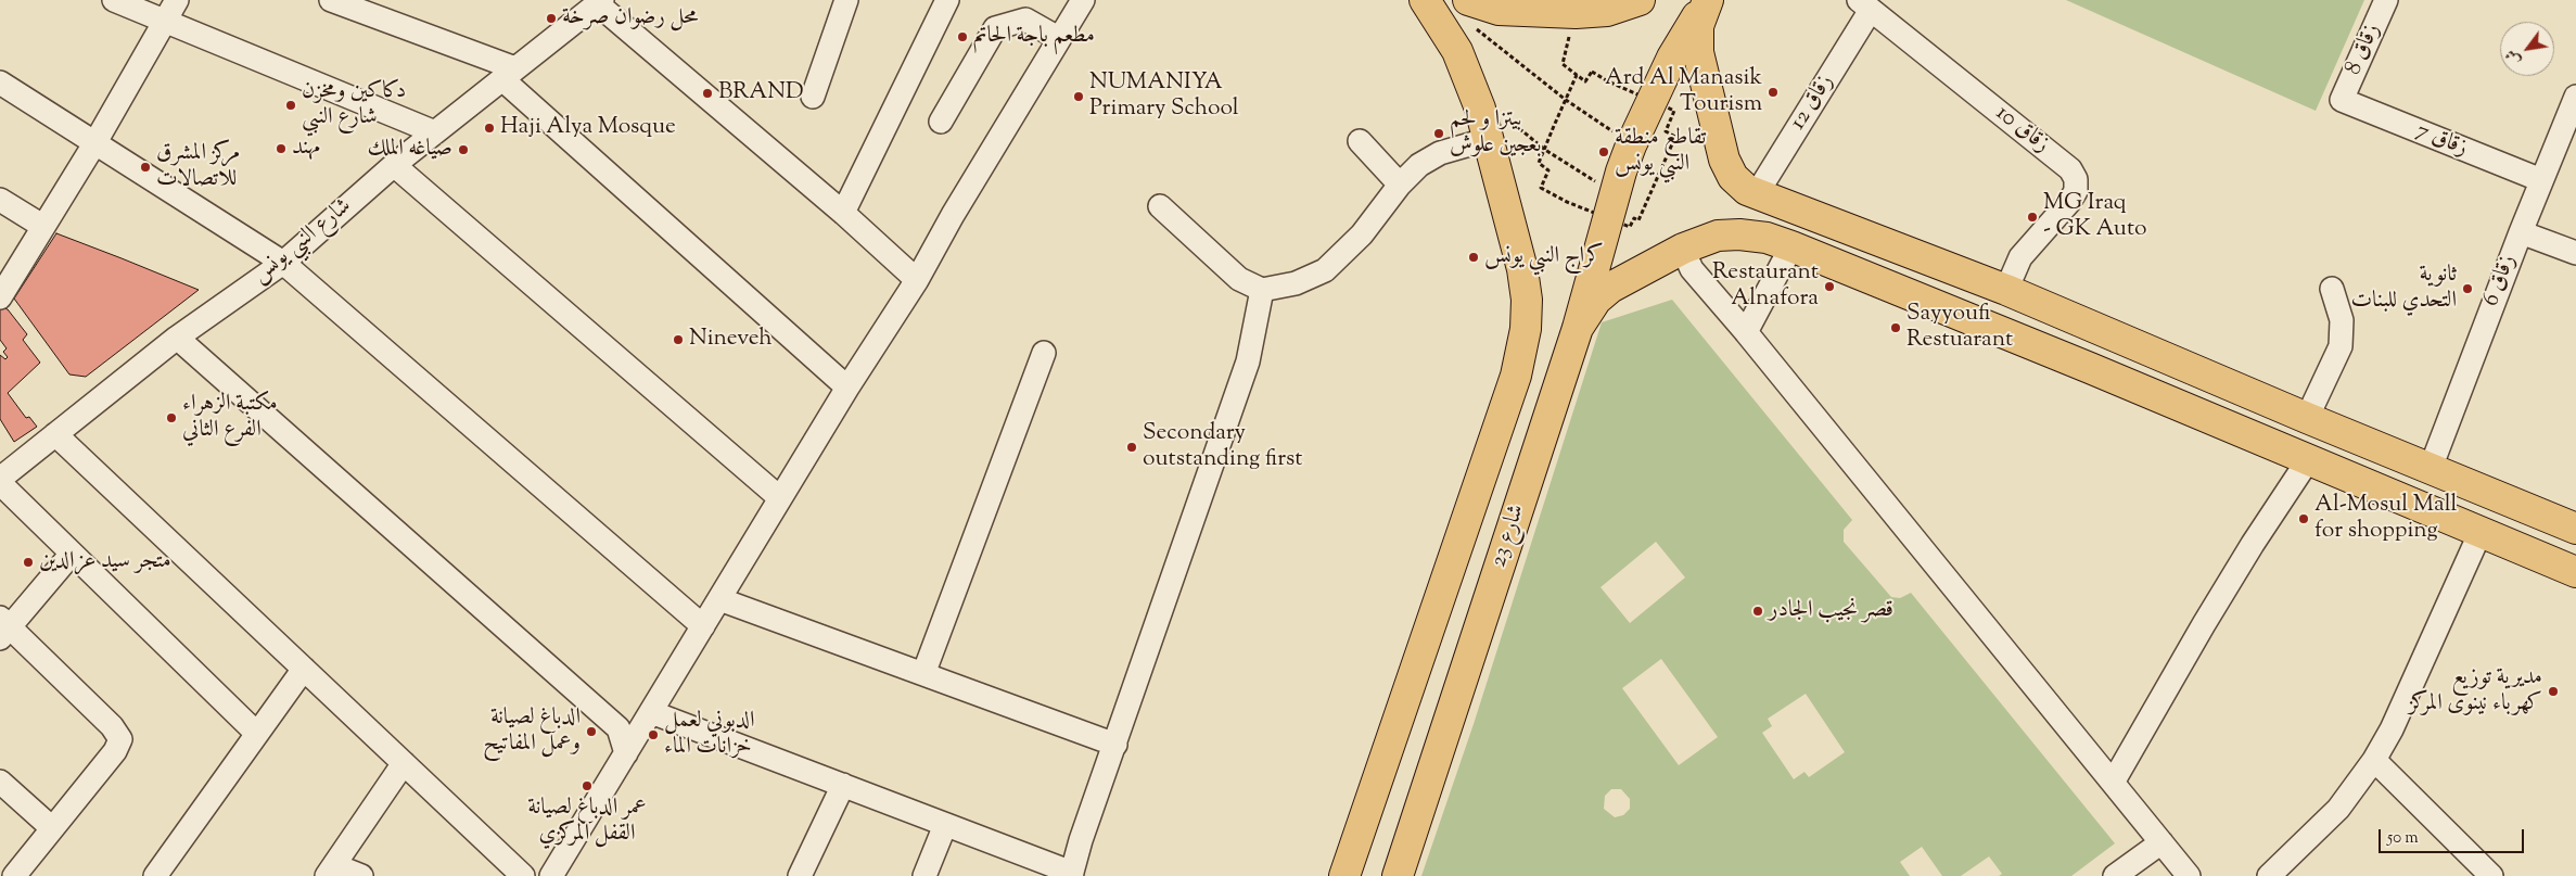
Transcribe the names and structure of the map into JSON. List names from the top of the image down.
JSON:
{
  "streets": {
    "main road": ["شارع 23"],
    "street": [
      "زقاق 8",
      "زقاق 12",
      "زقاق 10",
      "زقاق 7",
      "شارع النبي يونس",
      "زقاق 6"
    ]
  },
  "crossings": [
    ["زقاق 8", "زقاق 7"],
    ["زقاق 12", "زقاق 10"],
    ["زقاق 7", "زقاق 6"]
  ],
  "places": [
    "محل رضوان صرخة",
    "مطعم باجة الحاتم",
    "Ard Al Manasik Tourism",
    "BRAND",
    "NUMANIYA Primary School",
    "دكاكين ومخزن شارع النبي",
    "Haji Alya Mosque",
    "بيتزا و لحم بعجين علوش",
    "مهند",
    "صياغه الملك",
    "تقاطع منطقة النبي يونس",
    "مركز المشرق للاتصالات",
    "MG Iraq - GK Auto",
    "كراج النبي يونس",
    "Restaurant Alnafora",
    "ثانوية التحدي للبنات",
    "Sayyoufi Restuarant",
    "Nineveh",
    "مكتبة الزهراء الفرع الثاني",
    "Secondary outstanding first",
    "Al-Mosul Mall for shopping",
    "متجر سيد عزالدين",
    "قصر نجيب الجادر",
    "مديرية توزيع كهرباء نينوى المركز",
    "الدباغ لصيانة وعمل المفاتيح",
    "الدبوني لعمل خزانات الماء",
    "عمر الدباغ لصيانة القفل المركزي"
  ],
  "scale_bar": "50 m",
  "north": "bottom left"
}
